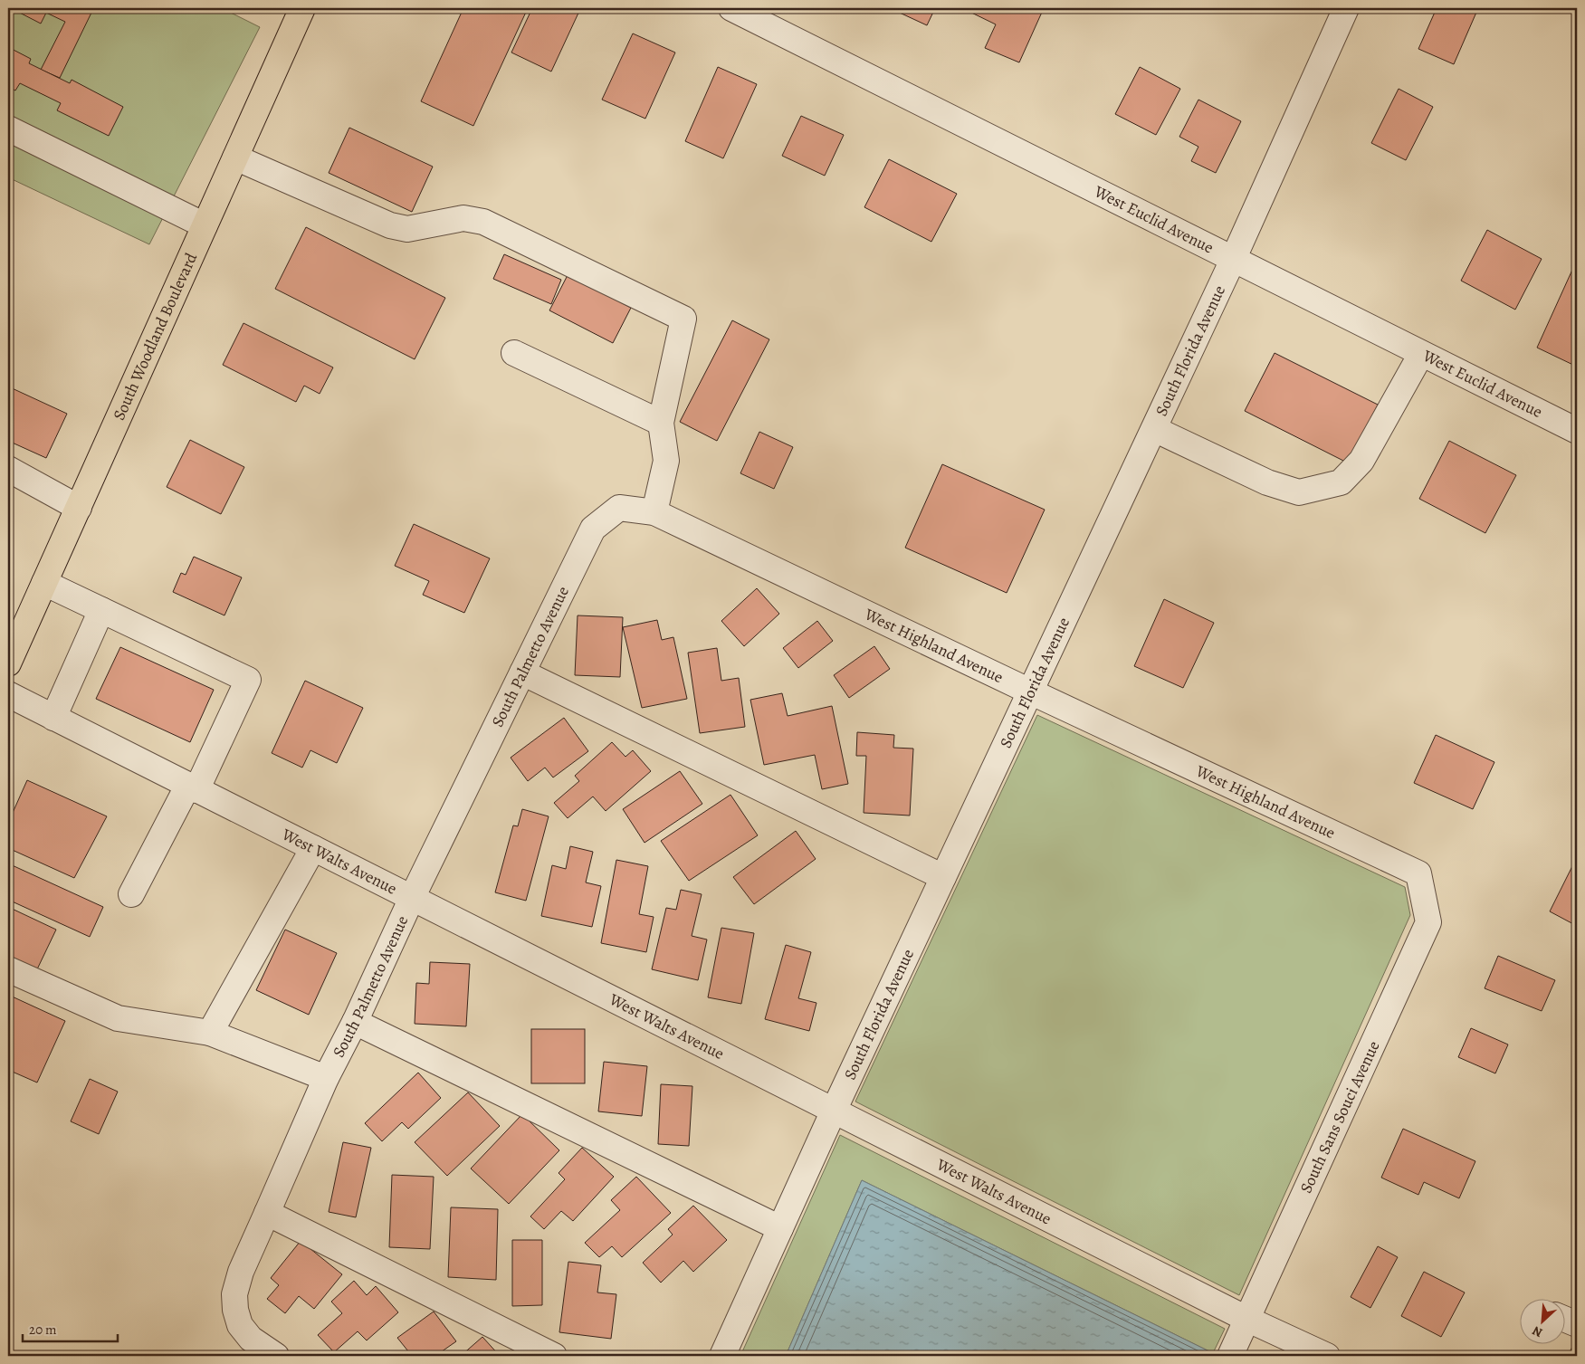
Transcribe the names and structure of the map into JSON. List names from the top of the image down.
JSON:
{
  "streets": {
    "main road": ["South Woodland Boulevard"],
    "street": [
      "West Euclid Avenue",
      "South Florida Avenue",
      "West Highland Avenue",
      "South Palmetto Avenue",
      "West Walts Avenue",
      "South Sans Souci Avenue"
    ]
  },
  "crossings": [
    ["West Euclid Avenue", "South Florida Avenue"],
    ["South Florida Avenue", "West Highland Avenue"],
    ["South Florida Avenue", "West Walts Avenue"],
    ["West Highland Avenue", "South Palmetto Avenue"],
    ["West Highland Avenue", "South Sans Souci Avenue"],
    ["South Palmetto Avenue", "West Walts Avenue"],
    ["West Walts Avenue", "South Sans Souci Avenue"]
  ],
  "scale_bar": "20 m",
  "north": "bottom left"
}
